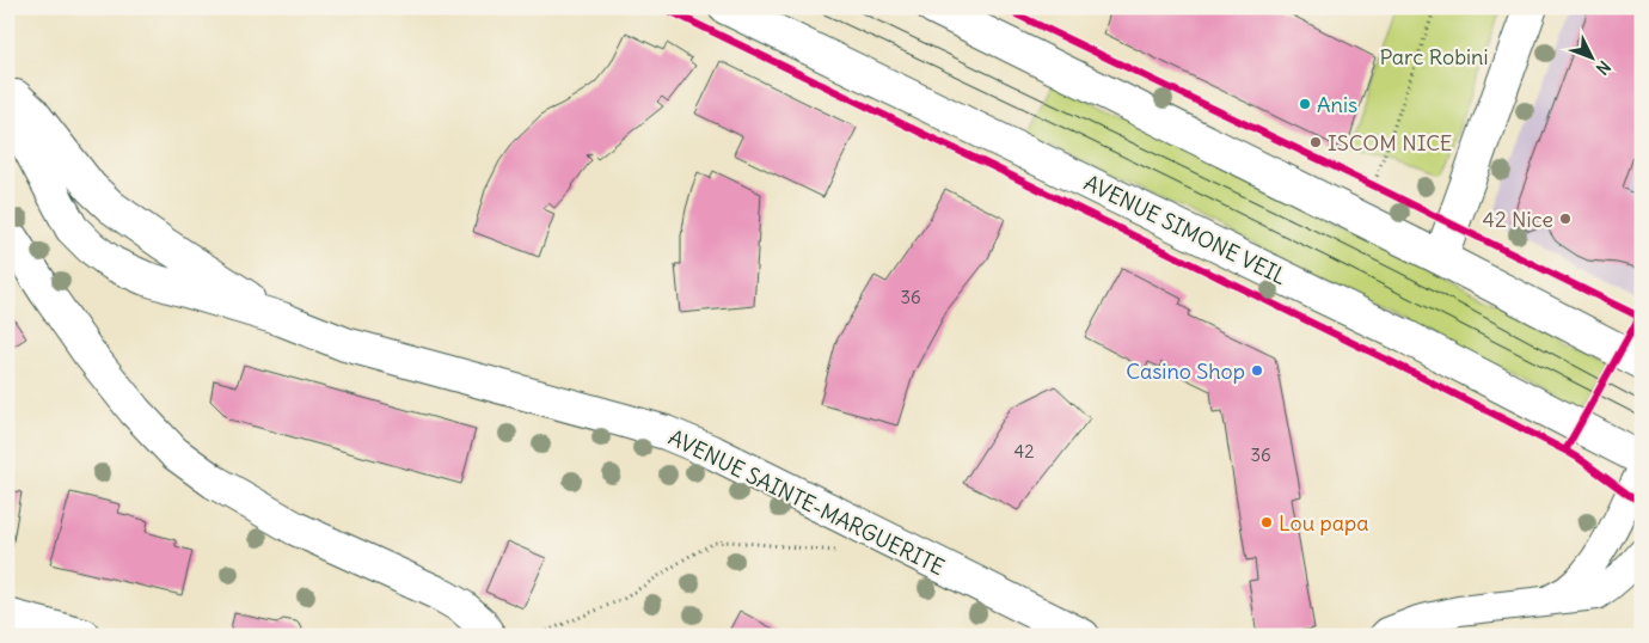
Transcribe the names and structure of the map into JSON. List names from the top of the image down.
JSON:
{
  "streets": {
    "street": ["AVENUE SIMONE VEIL", "AVENUE SAINTE-MARGUERITE"]
  },
  "parks": ["Parc Robini"],
  "places": [
    "Anis",
    "ISCOM NICE",
    "42 Nice",
    "Casino Shop",
    "Lou papa"
  ],
  "house_numbers": ["36", "42", "36"],
  "north": "bottom right"
}
